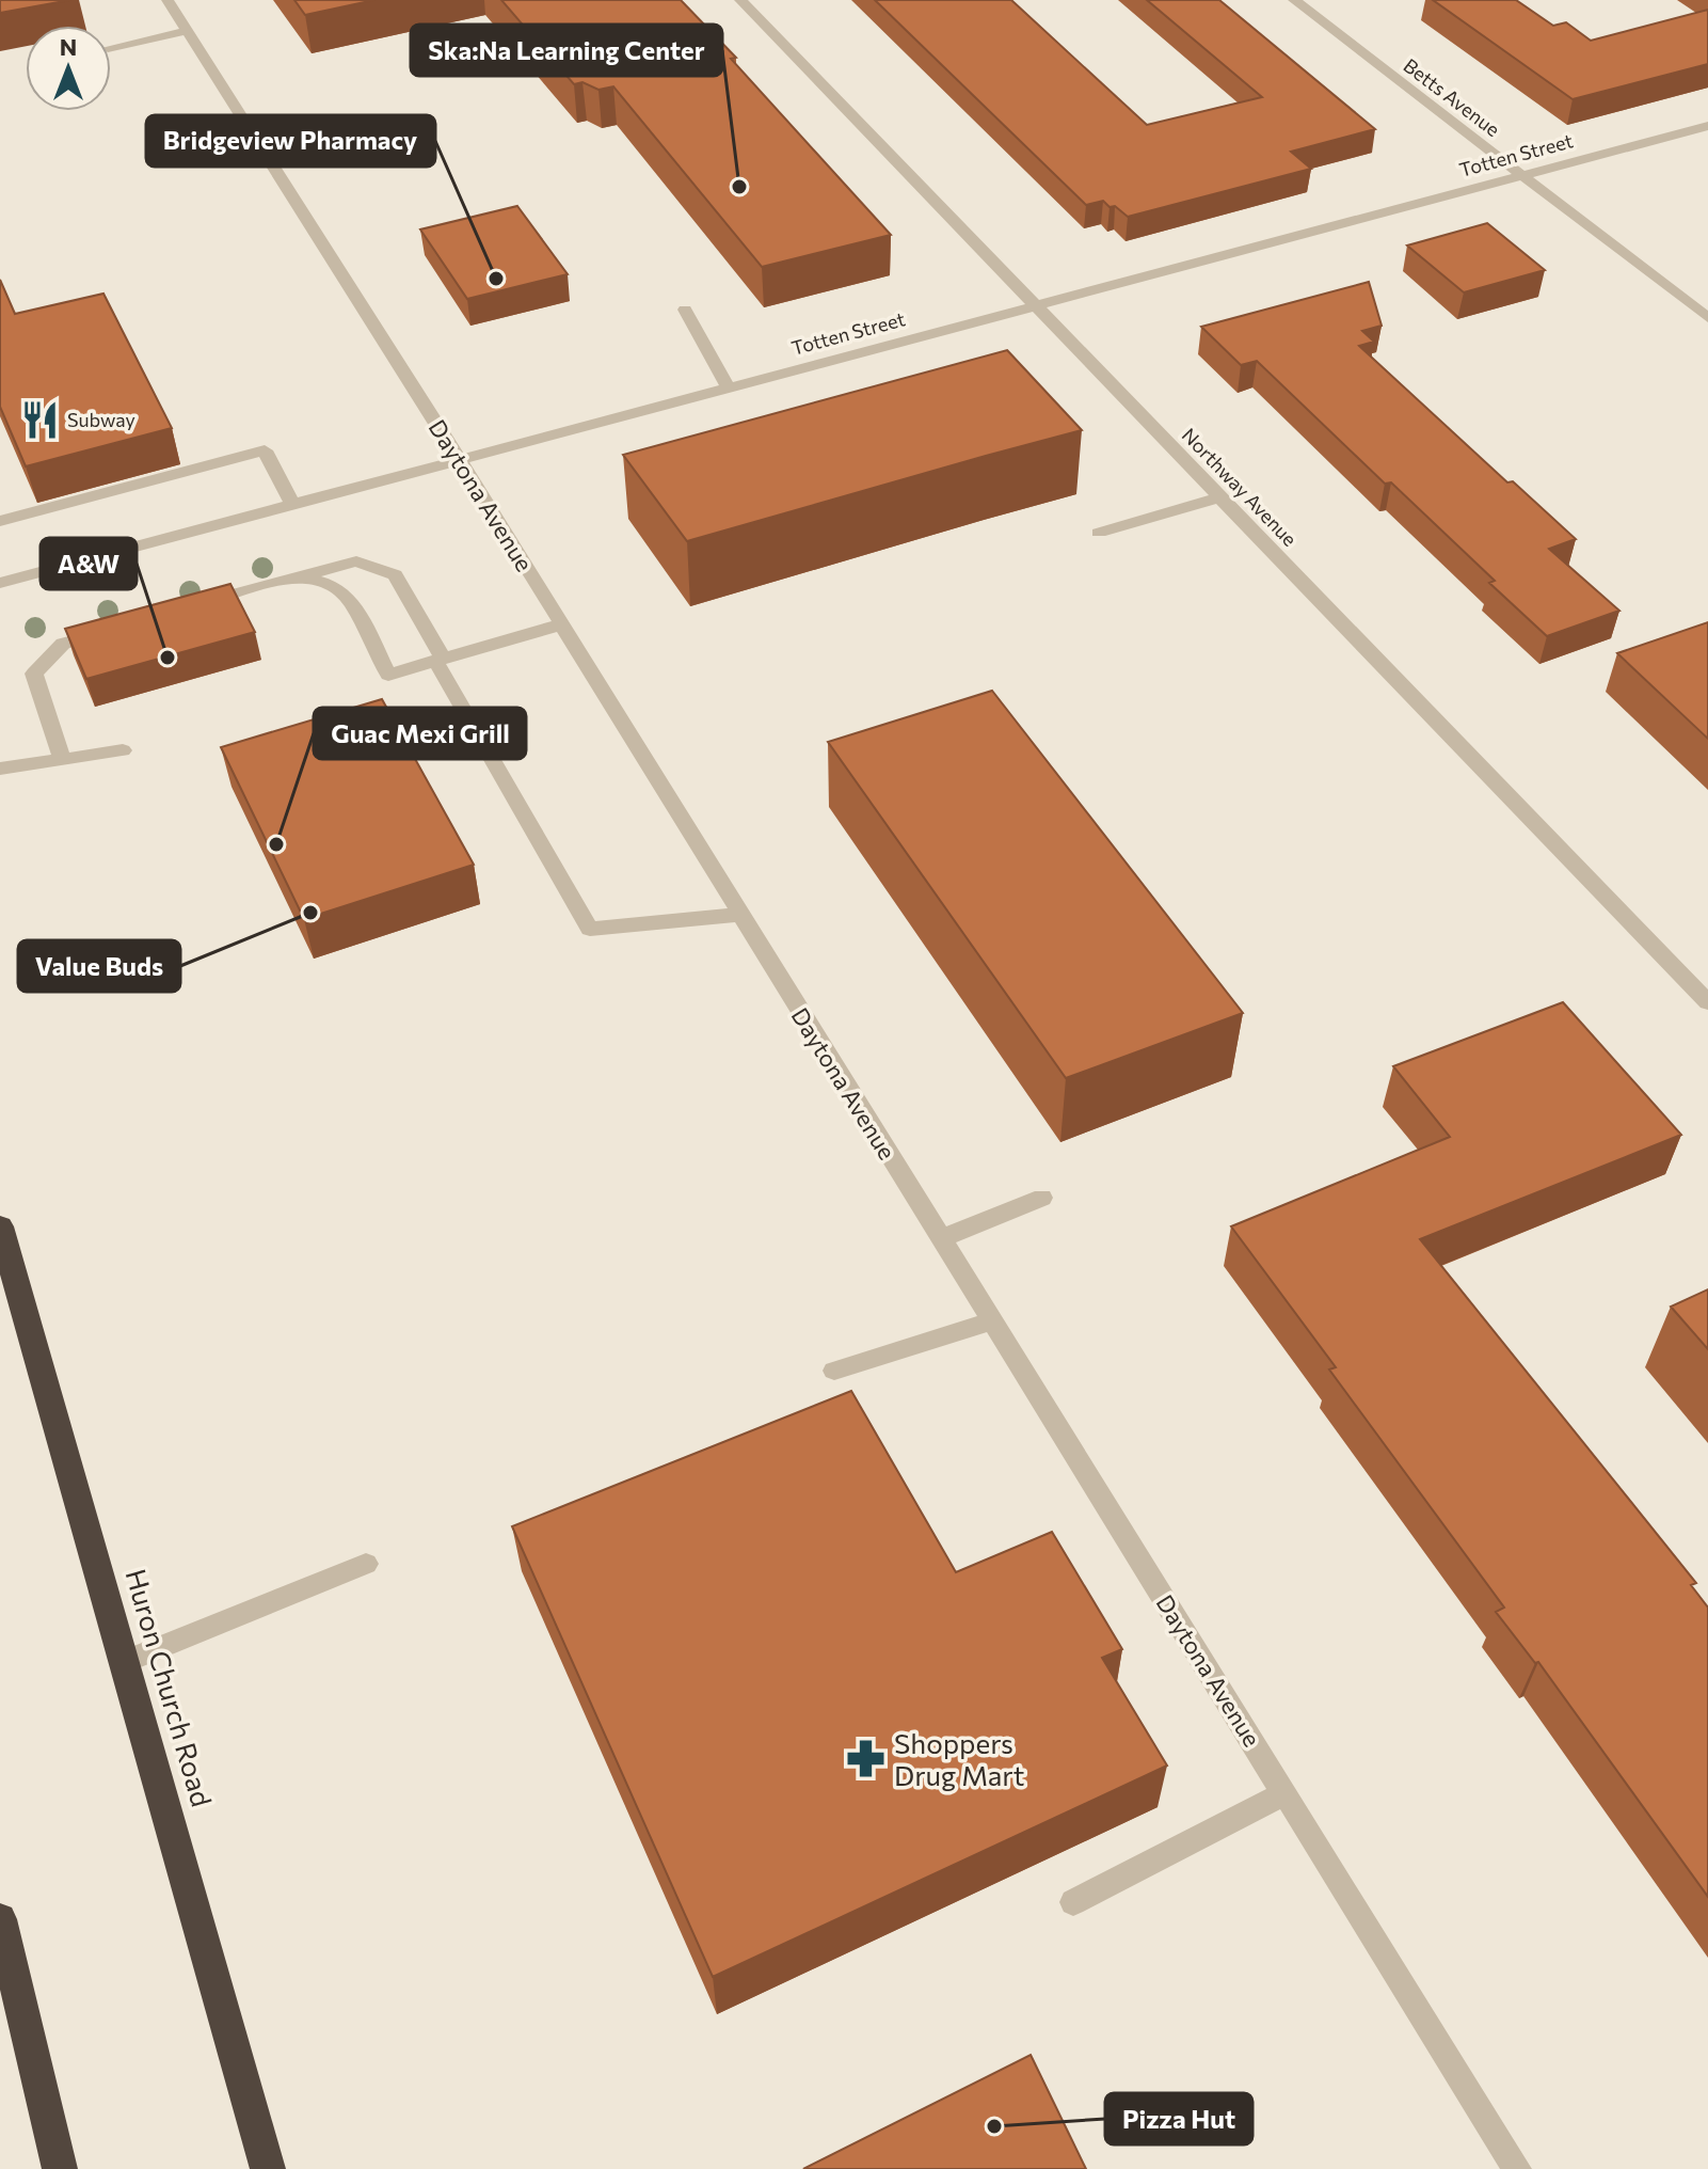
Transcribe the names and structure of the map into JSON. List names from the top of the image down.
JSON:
{
  "streets": {
    "highway": ["Huron Church Road"],
    "street": [
      "Betts Avenue",
      "Totten Street",
      "Northway Avenue",
      "Daytona Avenue"
    ]
  },
  "crossings": [
    ["Betts Avenue", "Totten Street"],
    ["Totten Street", "Northway Avenue"],
    ["Totten Street", "Daytona Avenue"]
  ],
  "places": {
    "other": [
      "Ska:Na Learning Center",
      "Bridgeview Pharmacy",
      "A&W",
      "Guac Mexi Grill",
      "Value Buds",
      "Pizza Hut"
    ],
    "restaurant": ["Subway"],
    "pharmacy": ["Shoppers Drug Mart"]
  },
  "north": "top"
}
